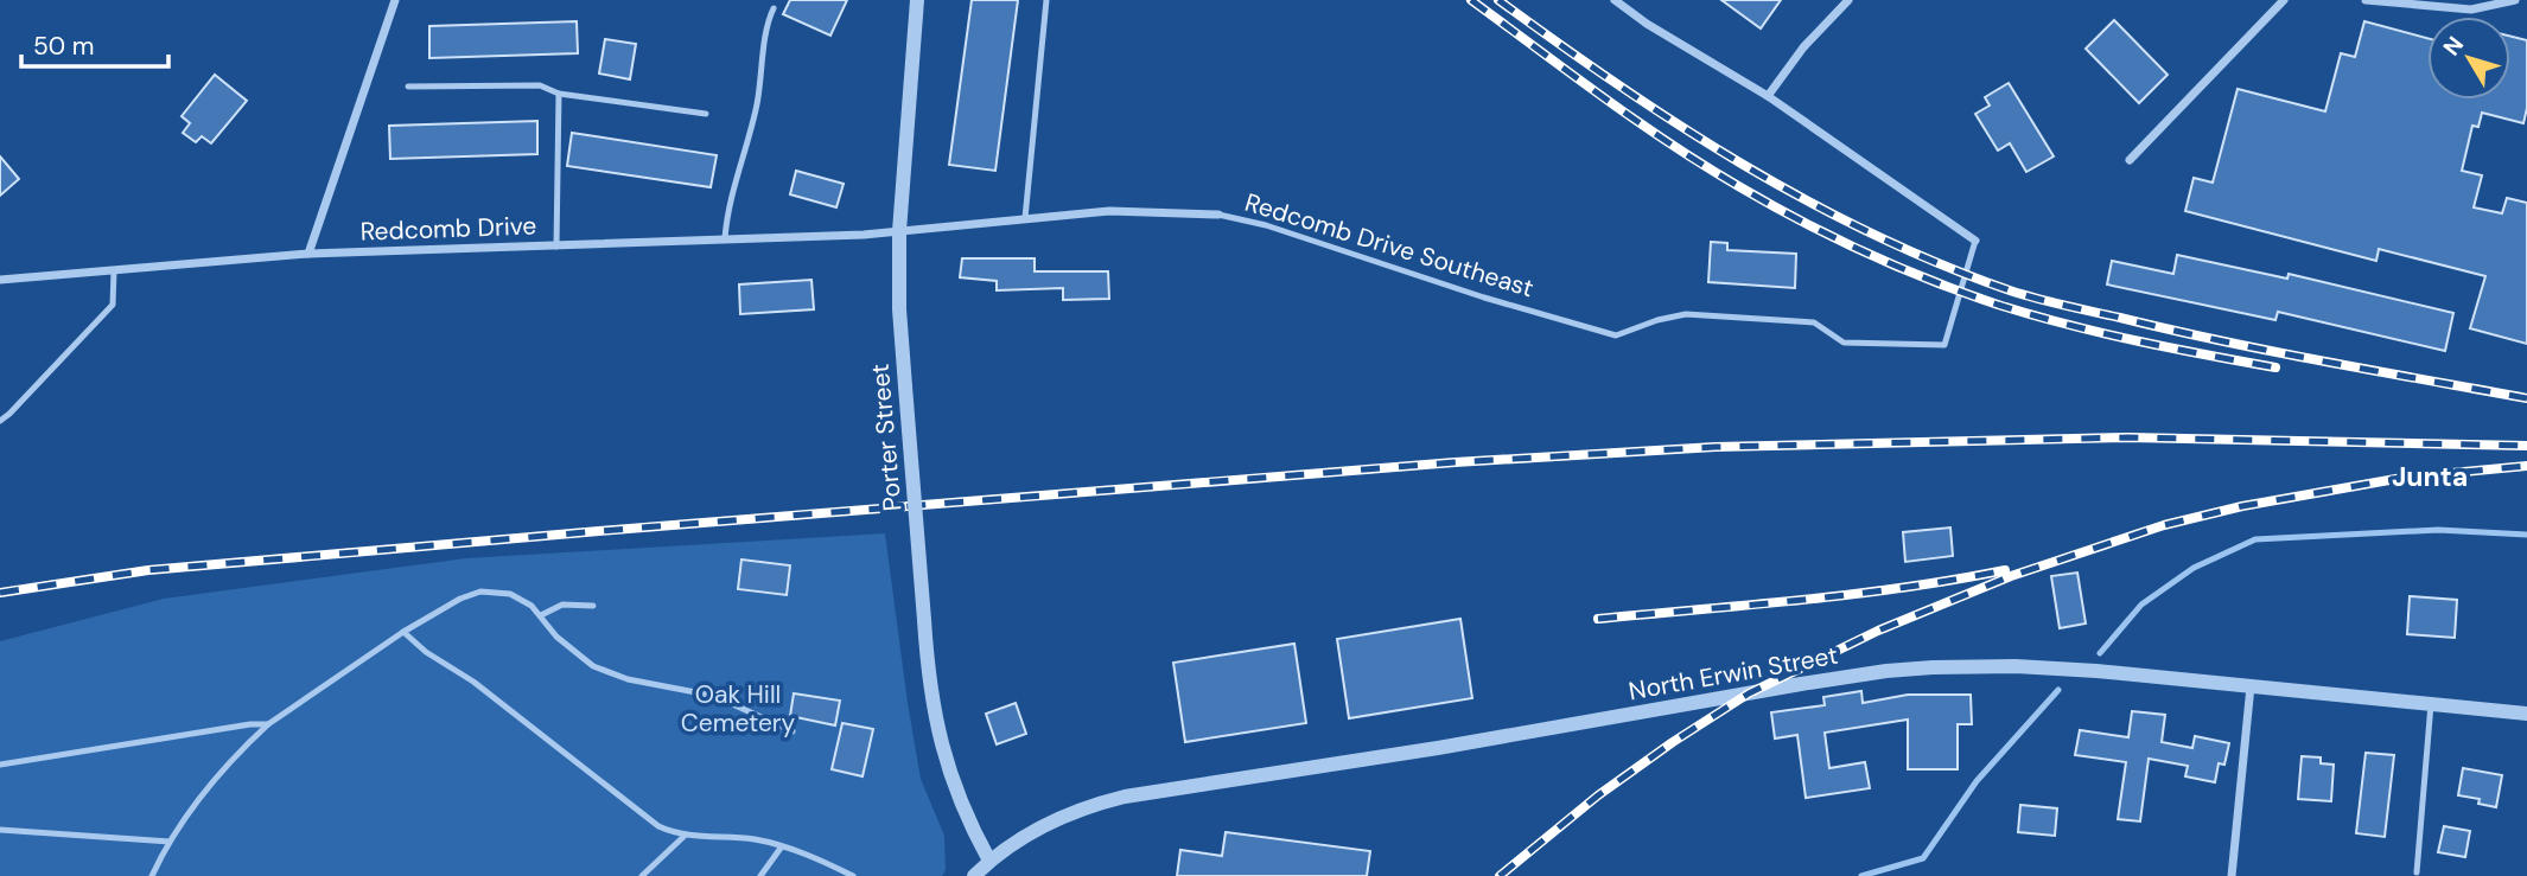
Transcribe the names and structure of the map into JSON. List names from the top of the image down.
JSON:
{
  "streets": {
    "street": [
      "Redcomb Drive",
      "Redcomb Drive Southeast",
      "Porter Street",
      "North Erwin Street"
    ]
  },
  "crossings": [
    ["Redcomb Drive", "Redcomb Drive Southeast"],
    ["Redcomb Drive", "Porter Street"],
    ["Redcomb Drive Southeast", "Porter Street"],
    ["Porter Street", "North Erwin Street"]
  ],
  "districts": ["Junta"],
  "parks": ["Oak Hill Cemetery"],
  "scale_bar": "50 m",
  "north": "top left"
}
